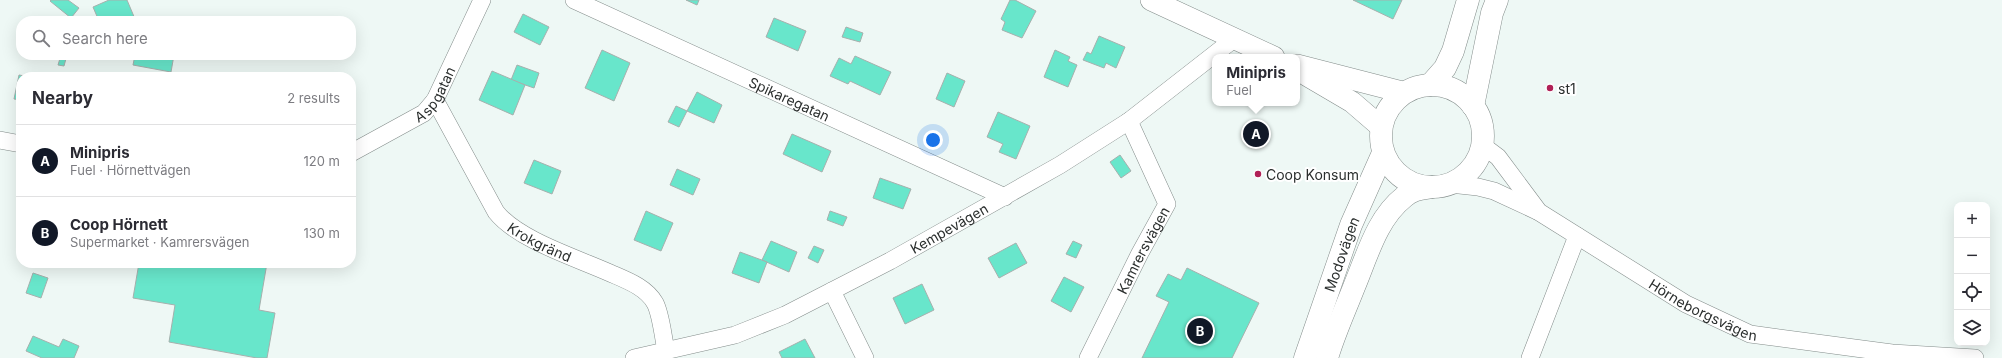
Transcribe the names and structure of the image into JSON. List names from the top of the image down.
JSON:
{
  "streets": {
    "main road": ["Modovägen"],
    "street": [
      "Aspgatan",
      "Spikaregatan",
      "Kempevägen",
      "Krokgränd",
      "Kamrersvägen",
      "Hörneborgsvägen"
    ]
  },
  "crossings": [
    ["Aspgatan", "Krokgränd"],
    ["Spikaregatan", "Kempevägen"],
    ["Kempevägen", "Krokgränd"],
    ["Kempevägen", "Kamrersvägen"],
    ["Modovägen", "Hörneborgsvägen"]
  ],
  "places": ["st1", "Coop Konsum"],
  "page": {
    "search": "Search here",
    "popup": ["Minipris", "Fuel"],
    "heading": ["Nearby", "2 results"],
    "pins": ["A", "B"],
    "list": [
      {
        "mark": "A",
        "name": "Minipris",
        "note": "Fuel · Hörnettvägen",
        "value": "120 m"
      },
      {
        "mark": "B",
        "name": "Coop Hörnett",
        "note": "Supermarket · Kamrersvägen",
        "value": "130 m"
      }
    ],
    "map_buttons": ["+", "−"]
  }
}
